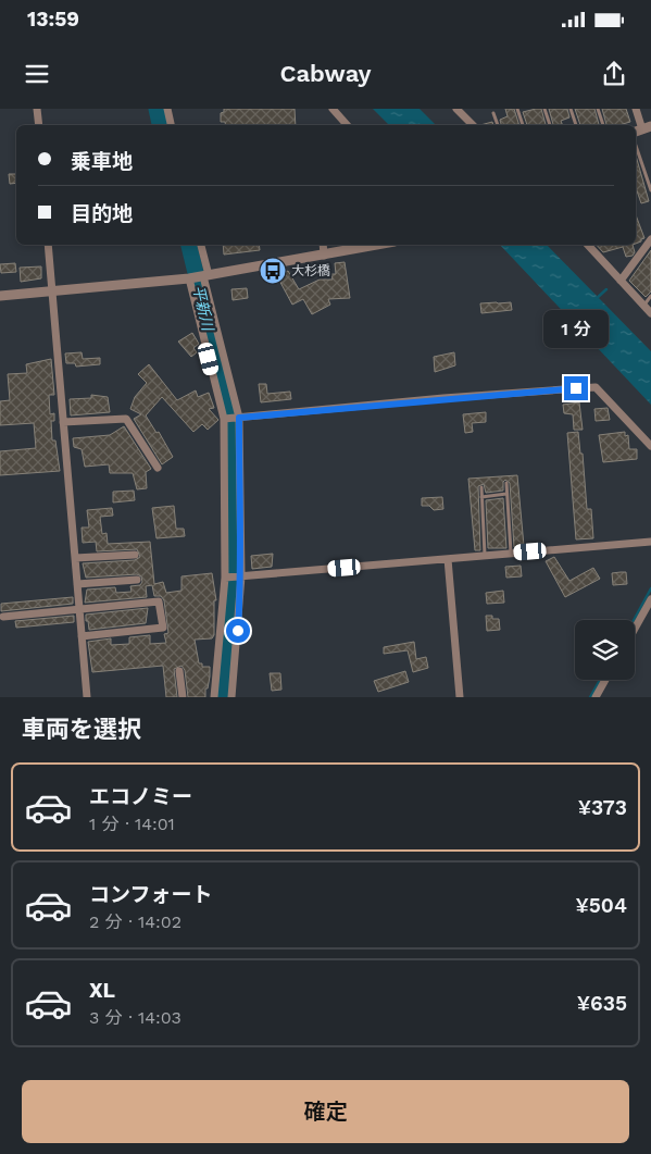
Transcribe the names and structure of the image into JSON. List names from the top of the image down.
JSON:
{
  "water": ["平新川"],
  "places": {
    "bus stop": ["大杉橋"]
  },
  "page": {
    "status": "13:59",
    "header": "Cabway",
    "banner": ["乗車地", "目的地"],
    "bubble": "1 分",
    "heading": "車両を選択",
    "list": [
      {
        "name": "エコノミー",
        "note": "1 分 · 14:01",
        "value": "¥373"
      },
      {
        "name": "コンフォート",
        "note": "2 分 · 14:02",
        "value": "¥504"
      },
      {
        "name": "XL",
        "note": "3 分 · 14:03",
        "value": "¥635"
      }
    ],
    "buttons": "確定"
  }
}
